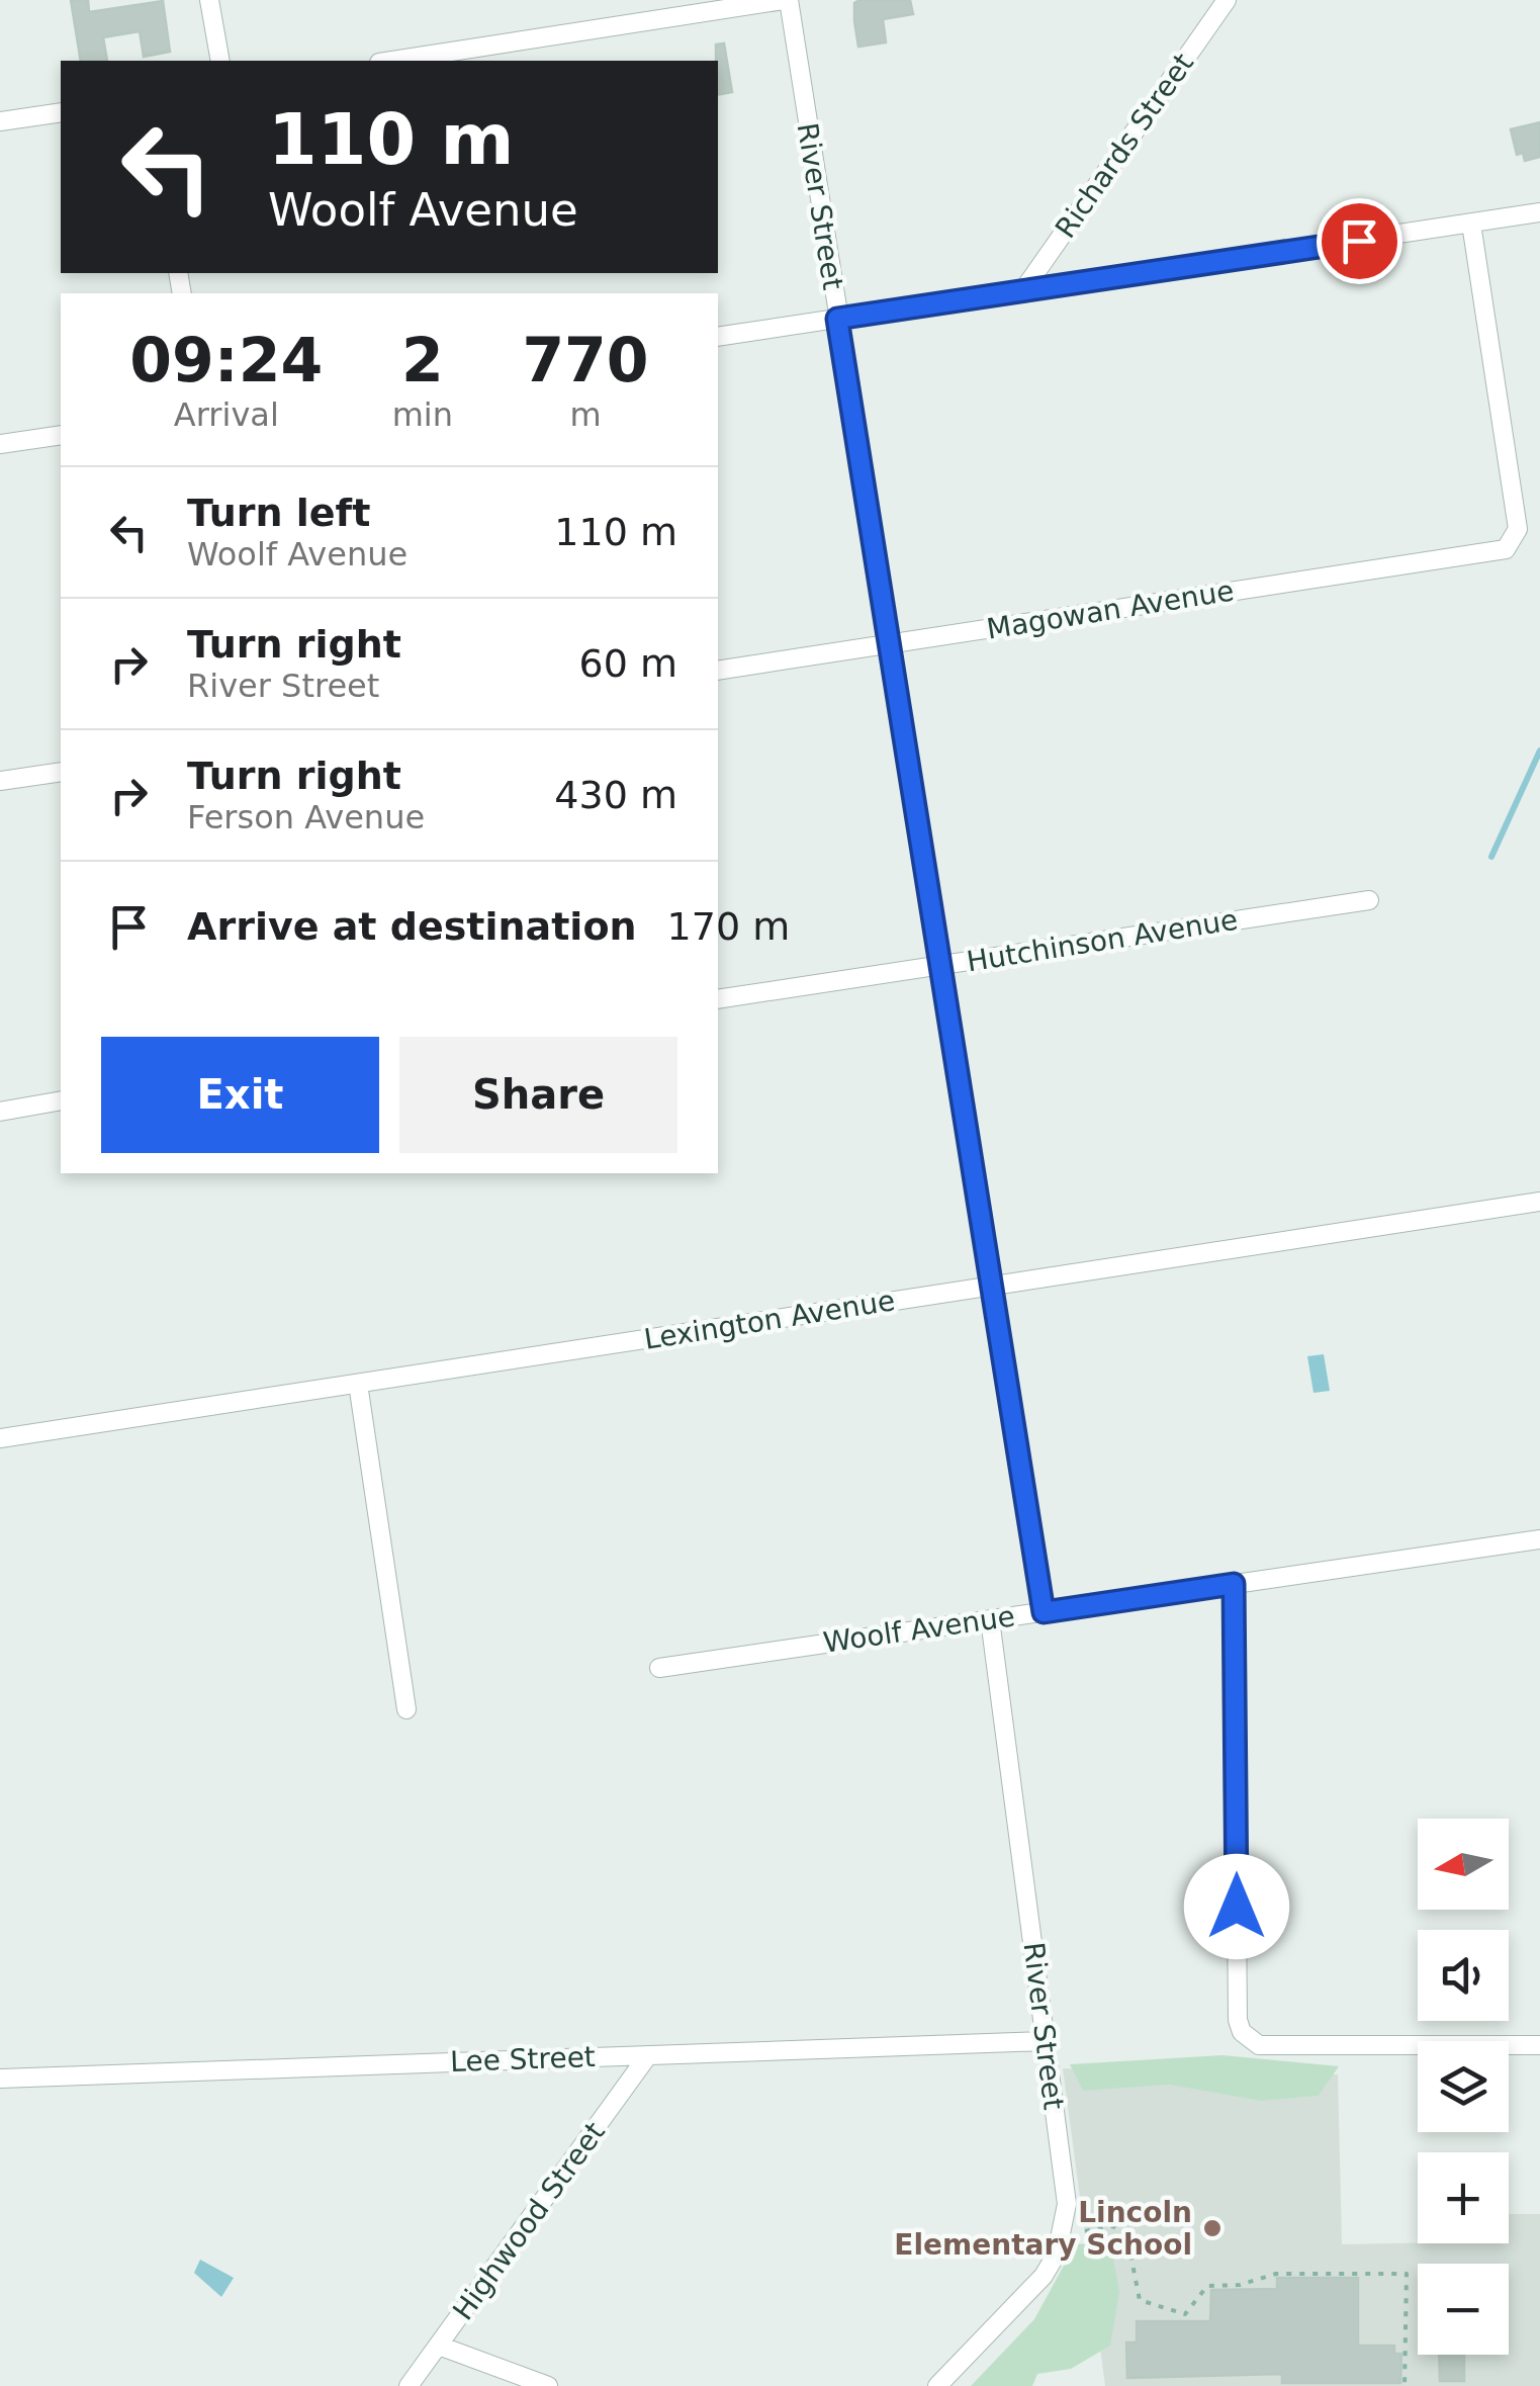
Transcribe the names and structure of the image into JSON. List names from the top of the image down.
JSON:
{
  "streets": {
    "street": [
      "Richards Street",
      "River Street",
      "Magowan Avenue",
      "Hutchinson Avenue",
      "Lexington Avenue",
      "Woolf Avenue",
      "Lee Street",
      "Highwood Street"
    ]
  },
  "crossings": [
    ["River Street", "Magowan Avenue"],
    ["River Street", "Hutchinson Avenue"],
    ["River Street", "Lexington Avenue"],
    ["River Street", "Woolf Avenue"],
    ["River Street", "Lee Street"],
    ["Lee Street", "Highwood Street"]
  ],
  "places": ["Lincoln Elementary School"],
  "north": "left",
  "page": {
    "turn": ["110 m", "Woolf Avenue"],
    "eta": [
      "09:24",
      "Arrival",
      "2",
      "min",
      "770",
      "m"
    ],
    "list": [
      {
        "name": "Turn left",
        "note": "Woolf Avenue",
        "value": "110 m"
      },
      {
        "name": "Turn right",
        "note": "River Street",
        "value": "60 m"
      },
      {
        "name": "Turn right",
        "note": "Ferson Avenue",
        "value": "430 m"
      },
      {
        "name": "Arrive at destination",
        "value": "170 m"
      }
    ],
    "buttons": ["Exit", "Share"],
    "map_buttons": ["+", "−"]
  }
}
